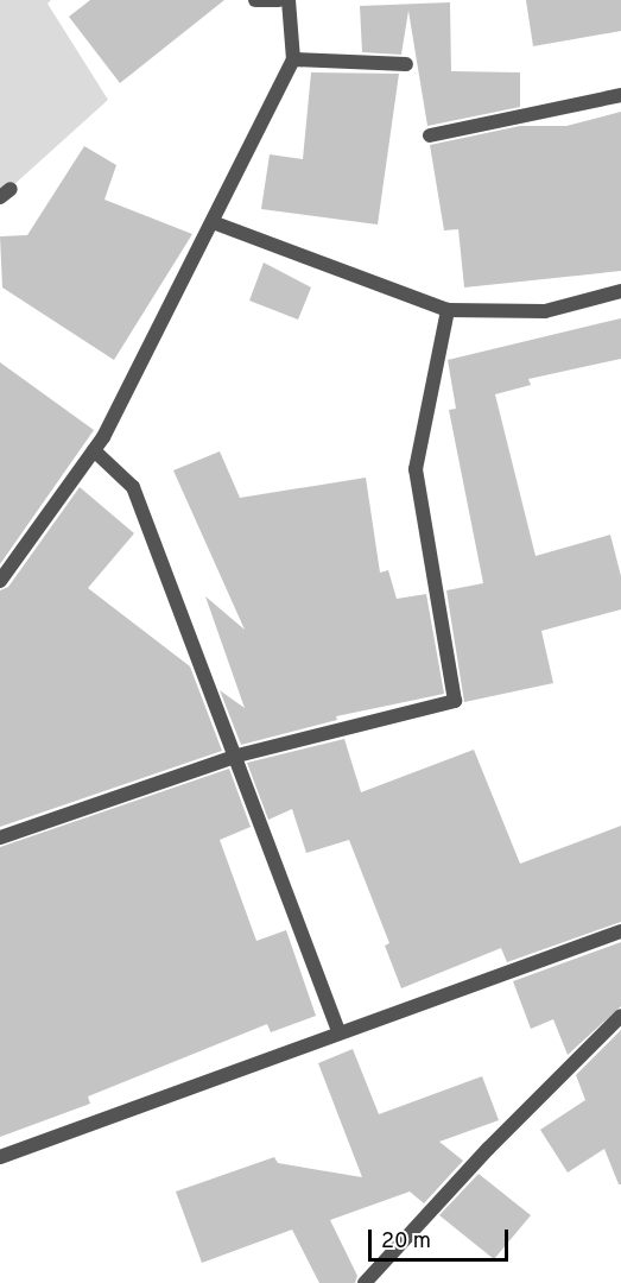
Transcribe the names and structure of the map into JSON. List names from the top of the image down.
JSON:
{
  "scale_bar": "20 m"
}
